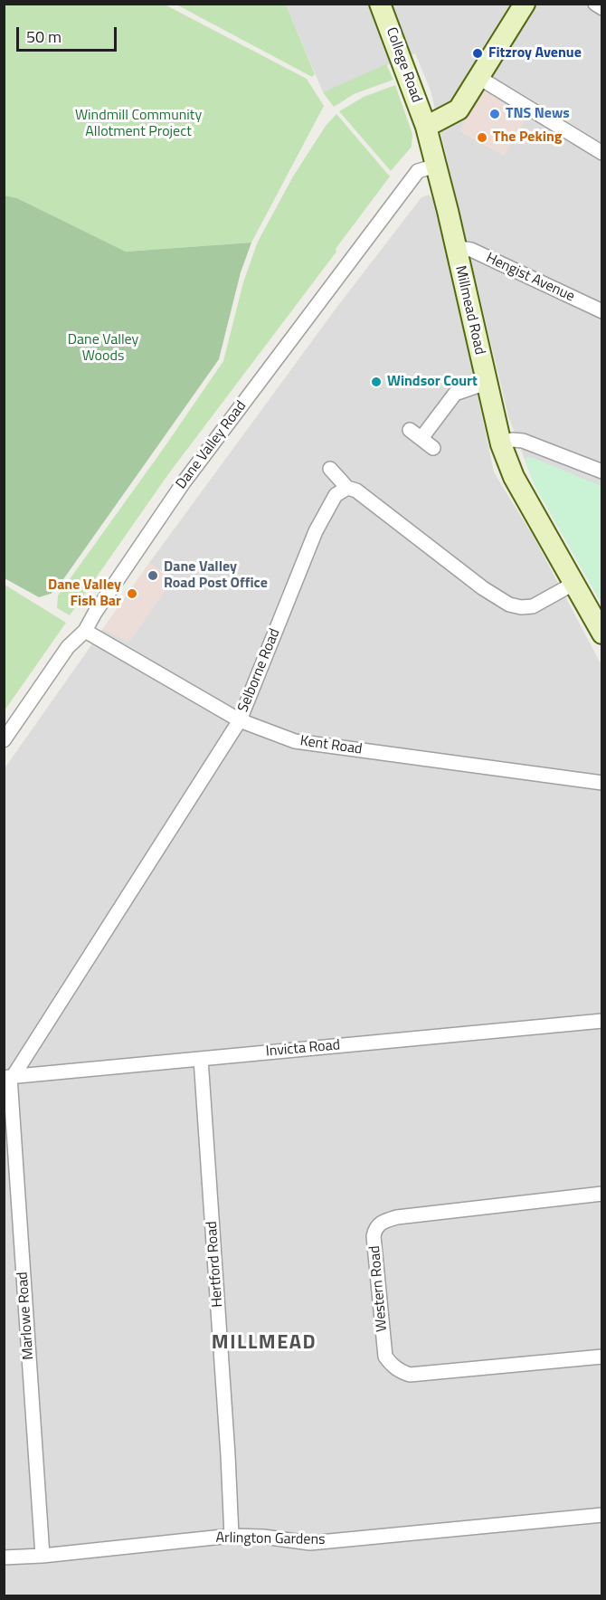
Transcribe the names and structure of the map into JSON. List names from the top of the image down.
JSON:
{
  "streets": {
    "main road": ["College Road", "Millmead Road"],
    "street": [
      "Hengist Avenue",
      "Dane Valley Road",
      "Selborne Road",
      "Kent Road",
      "Invicta Road",
      "Hertford Road",
      "Western Road",
      "Marlowe Road",
      "Arlington Gardens"
    ]
  },
  "crossings": [
    ["College Road", "Millmead Road"],
    ["Hengist Avenue", "Millmead Road"],
    ["Millmead Road", "Dane Valley Road"],
    ["Dane Valley Road", "Kent Road"],
    ["Selborne Road", "Kent Road"],
    ["Selborne Road", "Invicta Road"],
    ["Selborne Road", "Marlowe Road"],
    ["Invicta Road", "Hertford Road"],
    ["Invicta Road", "Marlowe Road"],
    ["Hertford Road", "Arlington Gardens"],
    ["Marlowe Road", "Arlington Gardens"]
  ],
  "districts": ["MILLMEAD"],
  "parks": ["Windmill Community Allotment Project", "Dane Valley Woods"],
  "places": [
    "Fitzroy Avenue",
    "TNS News",
    "The Peking",
    "Windsor Court",
    "Dane Valley Road Post Office",
    "Dane Valley Fish Bar"
  ],
  "scale_bar": "50 m"
}
